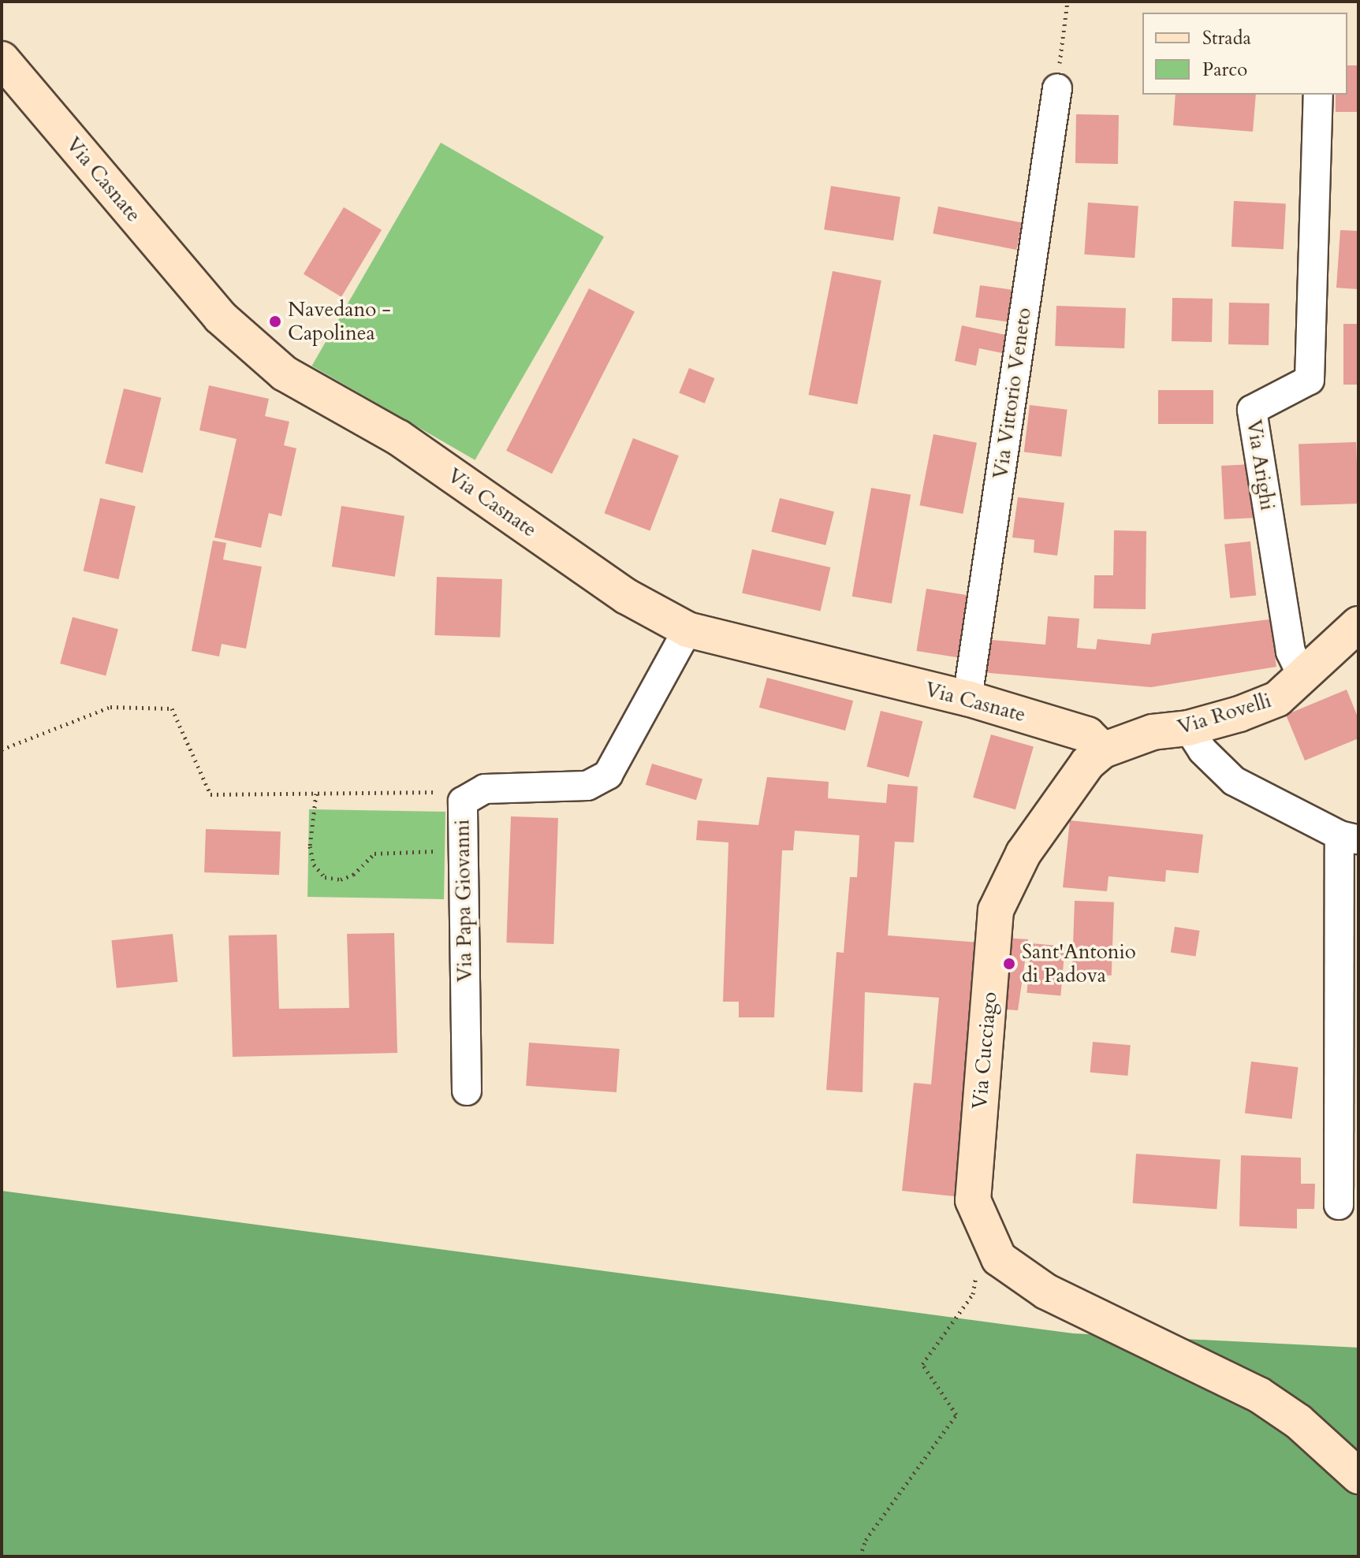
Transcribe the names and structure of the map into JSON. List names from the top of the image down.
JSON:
{
  "streets": {
    "street": [
      "Via Casnate",
      "Via Vittorio Veneto",
      "Via Arighi",
      "Via Rovelli",
      "Via Papa Giovanni",
      "Via Cucciago"
    ]
  },
  "crossings": [
    ["Via Casnate", "Via Vittorio Veneto"],
    ["Via Casnate", "Via Rovelli"],
    ["Via Casnate", "Via Papa Giovanni"],
    ["Via Casnate", "Via Cucciago"],
    ["Via Arighi", "Via Rovelli"],
    ["Via Rovelli", "Via Cucciago"]
  ],
  "places": ["Navedano - Capolinea", "Sant'Antonio di Padova"],
  "legend": ["Strada", "Parco"]
}
